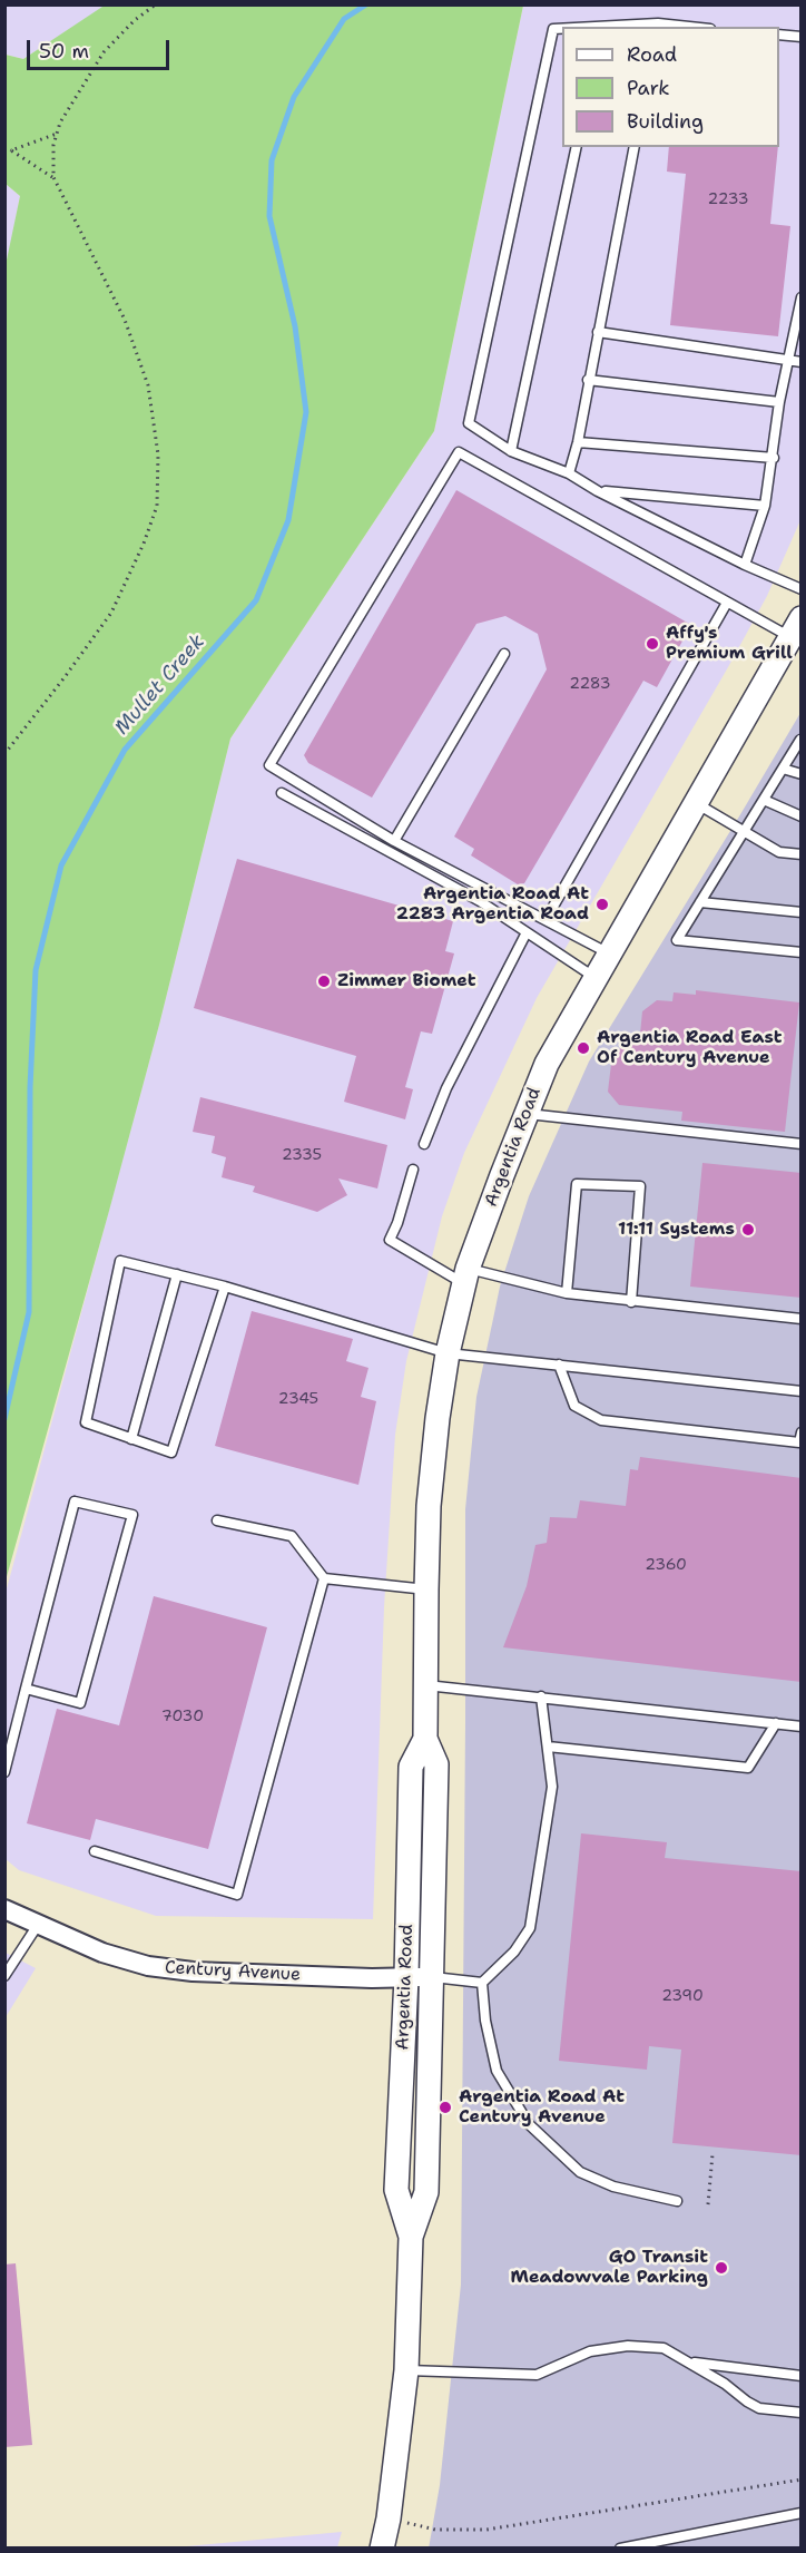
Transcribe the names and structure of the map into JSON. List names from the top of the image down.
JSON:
{
  "streets": {
    "street": ["Argentia Road", "Century Avenue"]
  },
  "crossings": [
    ["Argentia Road", "Century Avenue"]
  ],
  "water": ["Mullet Creek"],
  "places": [
    "Affy's Premium Grill",
    "Argentia Road At 2283 Argentia Road",
    "Zimmer Biomet",
    "Argentia Road East Of Century Avenue",
    "11:11 Systems",
    "Argentia Road At Century Avenue",
    "GO Transit Meadowvale Parking"
  ],
  "house_numbers": [
    "2233",
    "2283",
    "2335",
    "2345",
    "2360",
    "7030",
    "2390"
  ],
  "legend": ["Road", "Park", "Building"],
  "scale_bar": "50 m"
}
